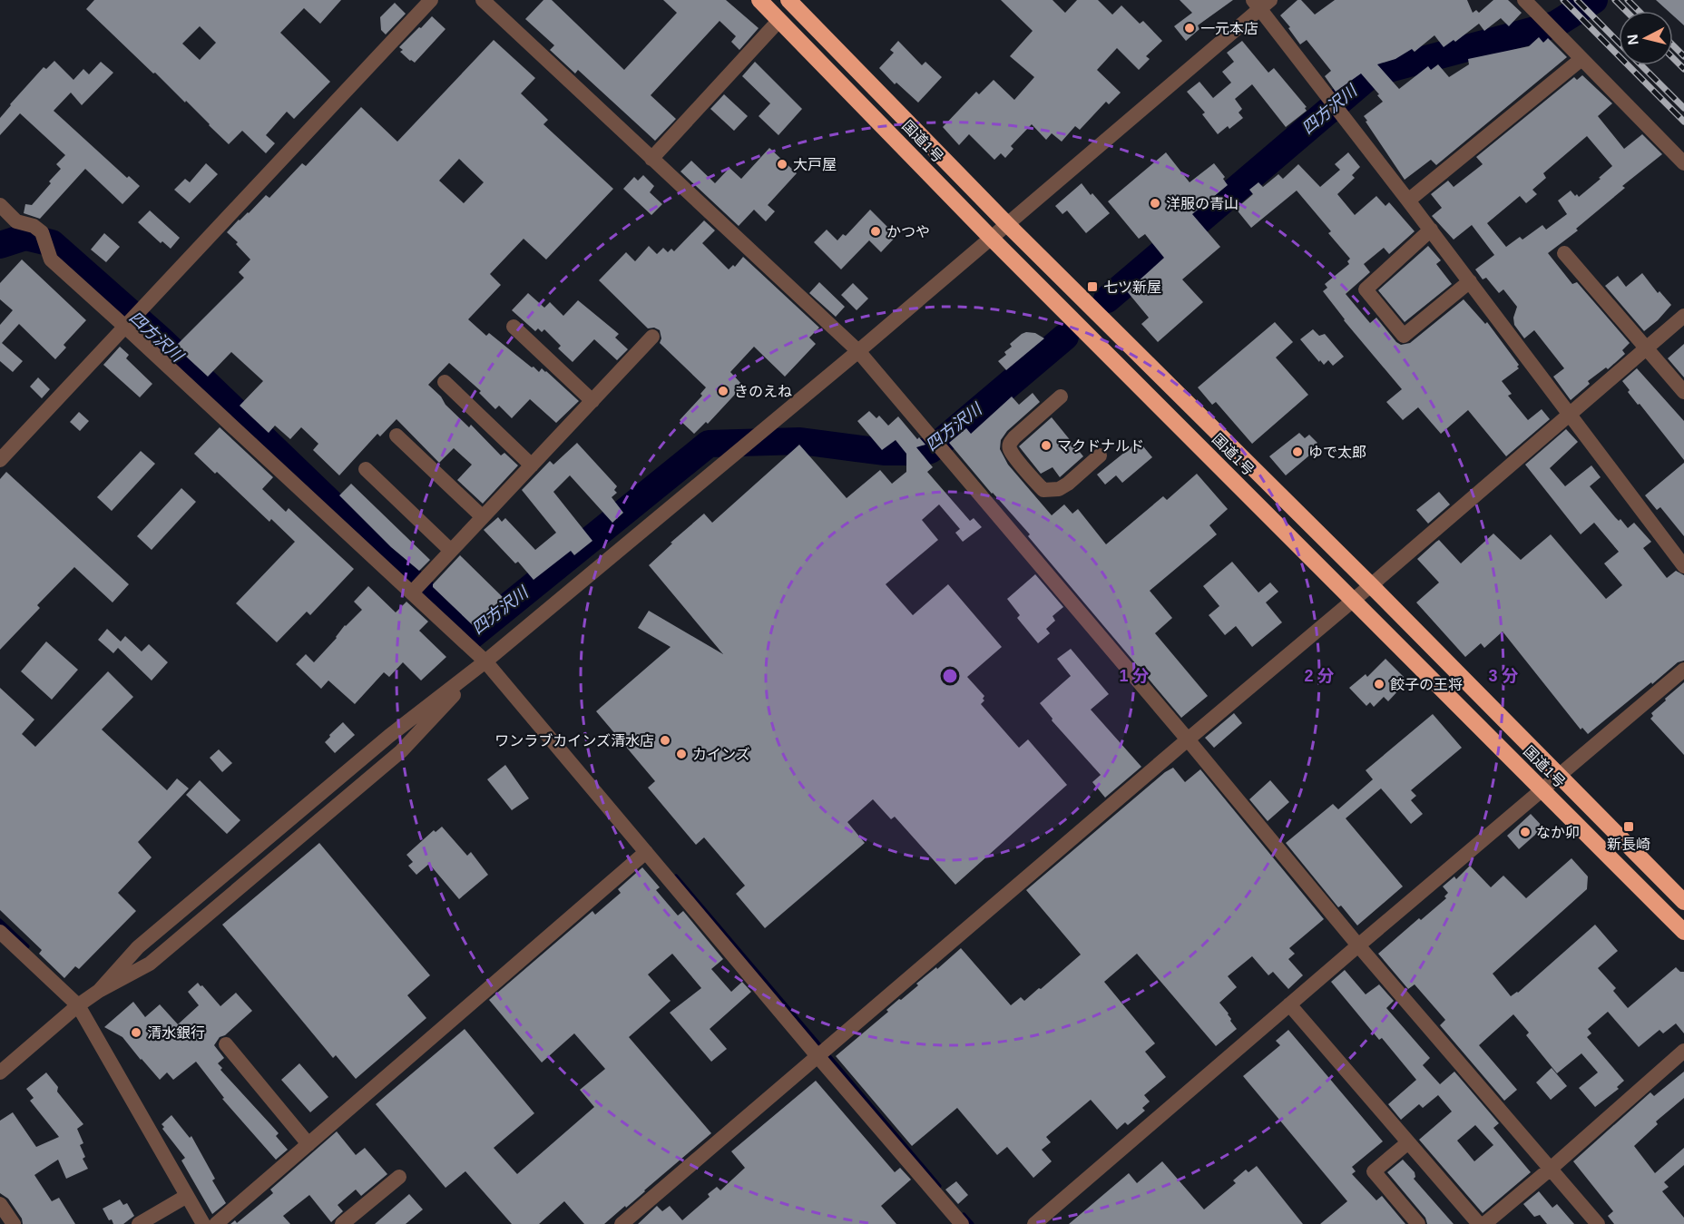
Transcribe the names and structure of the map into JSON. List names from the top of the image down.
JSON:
{
  "streets": {
    "highway": ["国道1号"]
  },
  "water": ["四方沢川"],
  "places": {
    "other": [
      "一元本店",
      "大戸屋",
      "洋服の青山",
      "かつや",
      "きのえね",
      "マクドナルド",
      "ゆで太郎",
      "餃子の王将",
      "ワンラブカインズ清水店",
      "カインズ",
      "なか卯",
      "清水銀行"
    ],
    "transit": ["七ツ新屋", "新長崎"]
  },
  "north": "left",
  "rings": ["1 分", "2 分", "3 分"]
}
